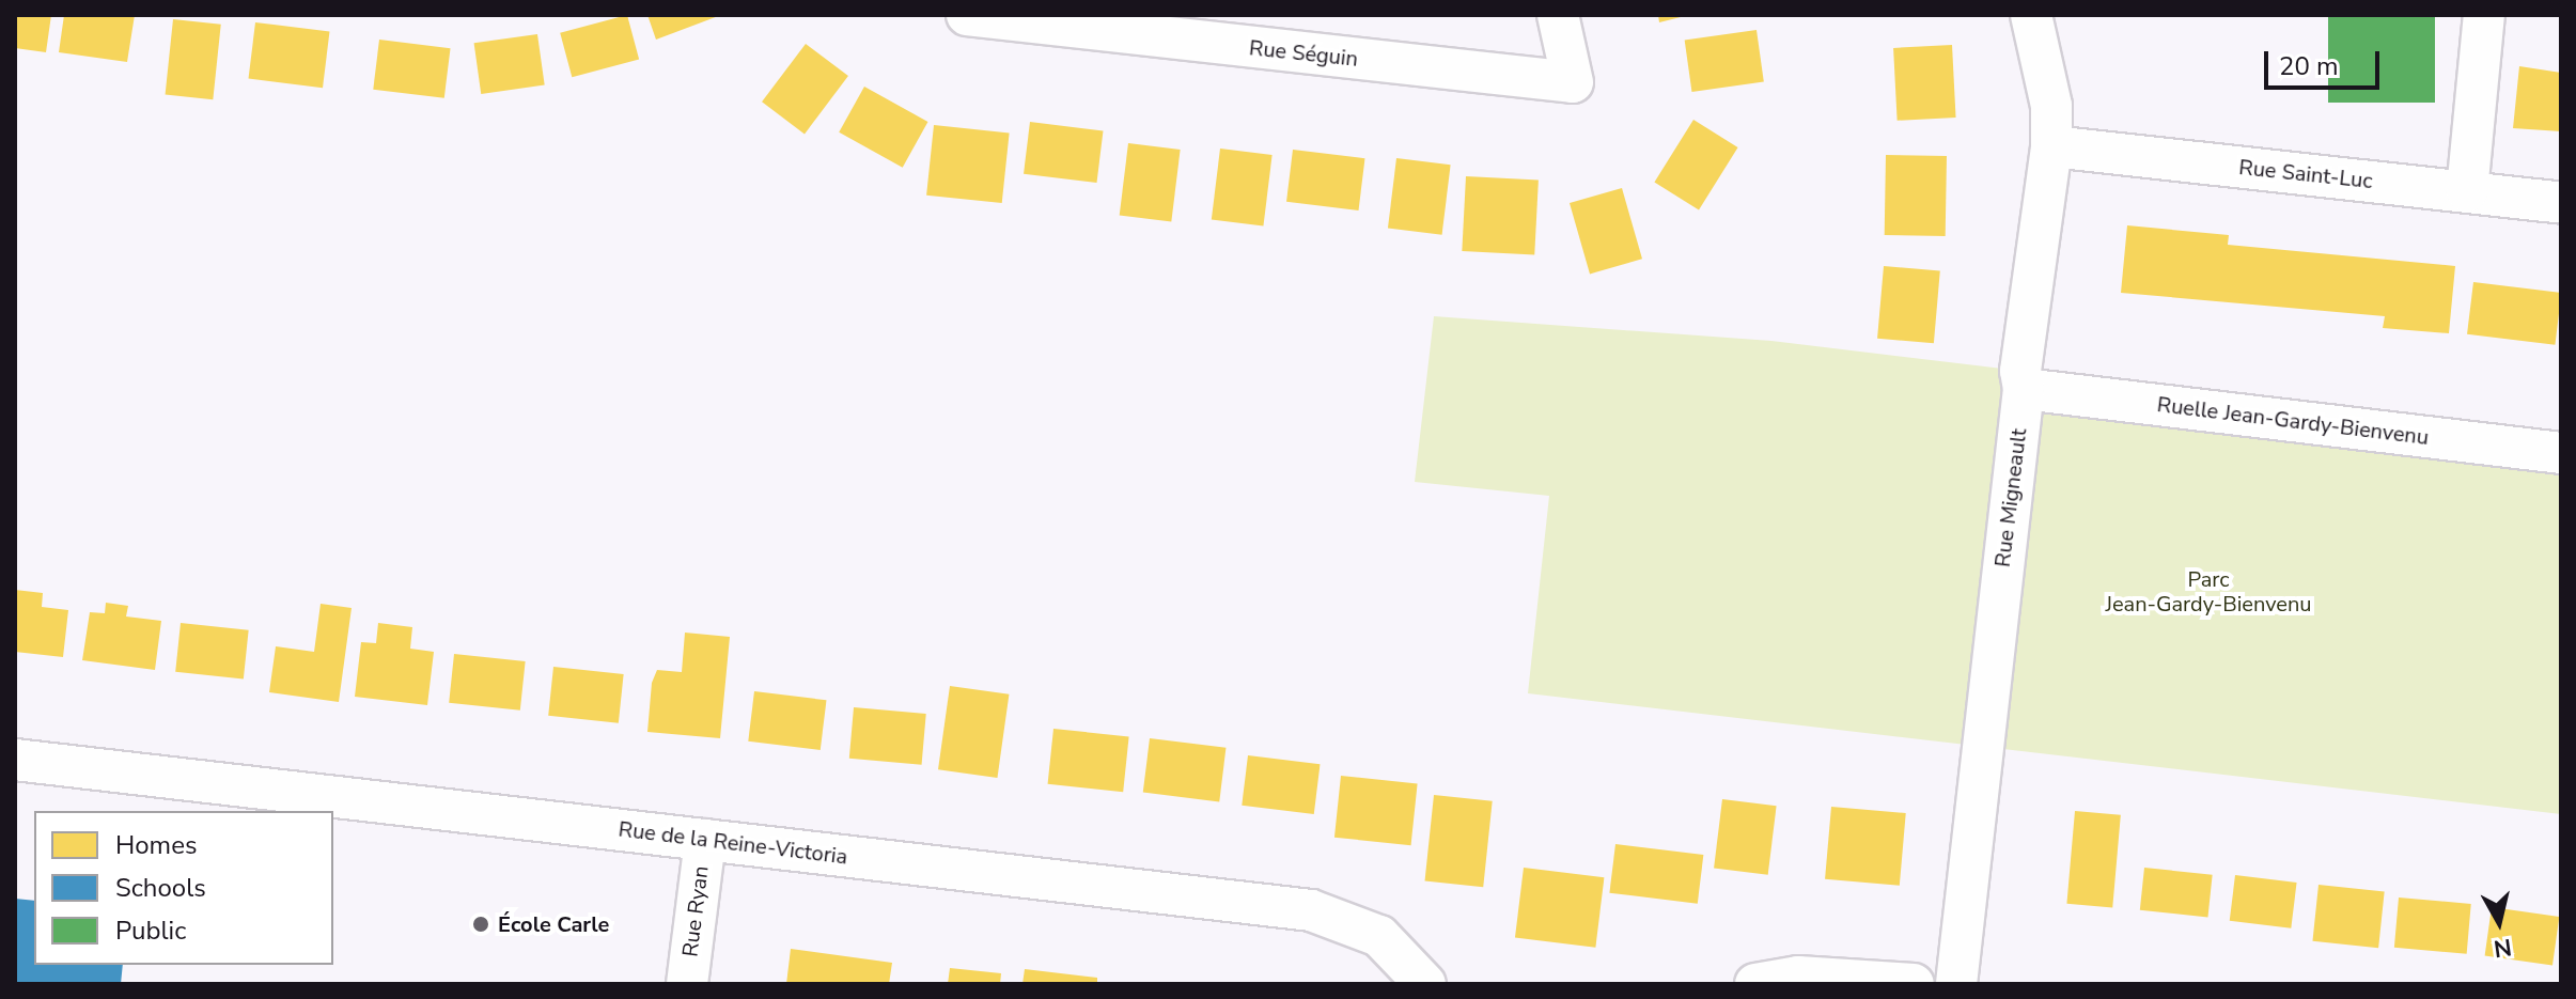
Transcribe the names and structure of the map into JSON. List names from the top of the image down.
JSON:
{
  "streets": {
    "street": [
      "Rue Séguin",
      "Rue Saint-Luc",
      "Ruelle Jean-Gardy-Bienvenu",
      "Rue Migneault",
      "Rue de la Reine-Victoria",
      "Rue Ryan"
    ]
  },
  "crossings": [
    ["Rue Saint-Luc", "Rue Migneault"],
    ["Ruelle Jean-Gardy-Bienvenu", "Rue Migneault"],
    ["Rue de la Reine-Victoria", "Rue Ryan"]
  ],
  "parks": ["Parc Jean-Gardy-Bienvenu"],
  "places": ["École Carle"],
  "legend": ["Homes", "Schools", "Public"],
  "scale_bar": "20 m",
  "north": "bottom"
}
